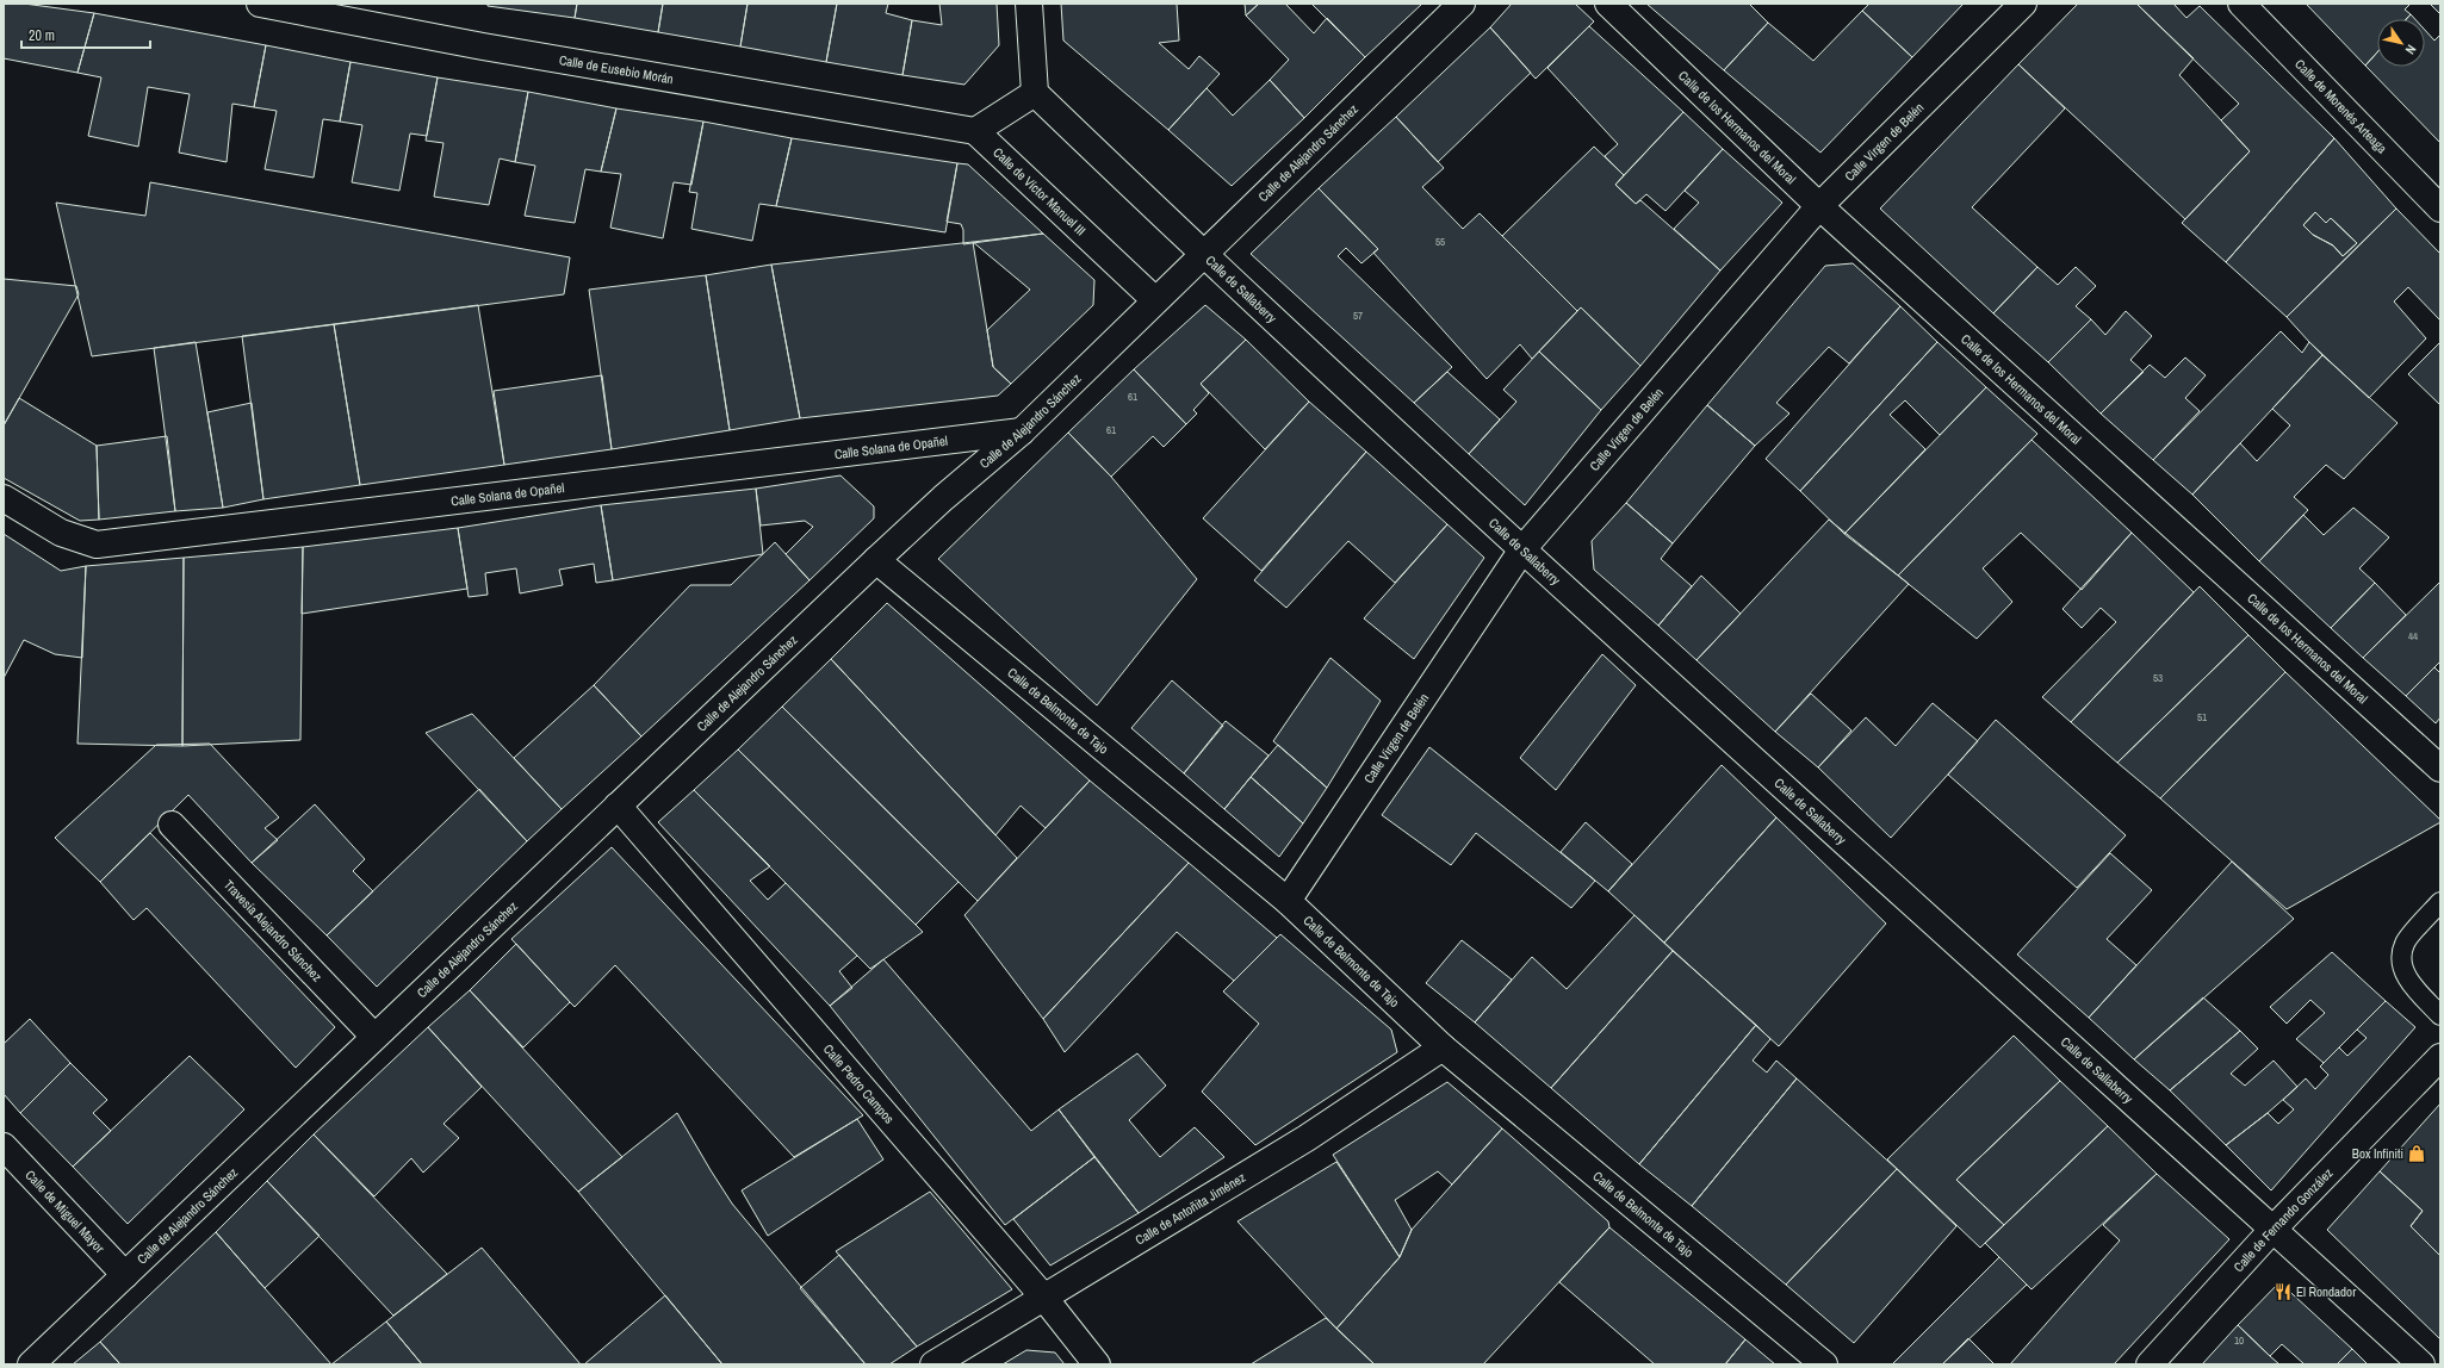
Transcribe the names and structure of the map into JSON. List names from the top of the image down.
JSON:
{
  "streets": {
    "street": [
      "Calle de Eusebio Morán",
      "Calle de Morenés Arteaga",
      "Calle de los Hermanos del Moral",
      "Calle Virgen de Belén",
      "Calle de Alejandro Sánchez",
      "Calle de Víctor Manuel III",
      "Calle de Sallaberry",
      "Calle Solana de Opañel",
      "Calle de Belmonte de Tajo",
      "Travesía Alejandro Sánchez",
      "Calle Pedro Campos",
      "Calle de Antoñita Jiménez",
      "Calle de Miguel Mayor",
      "Calle de Fernando González"
    ]
  },
  "crossings": [
    ["Calle de Eusebio Morán", "Calle de Víctor Manuel III"],
    ["Calle de los Hermanos del Moral", "Calle Virgen de Belén"],
    ["Calle Virgen de Belén", "Calle de Sallaberry"],
    ["Calle Virgen de Belén", "Calle de Belmonte de Tajo"],
    ["Calle de Alejandro Sánchez", "Calle de Víctor Manuel III"],
    ["Calle de Alejandro Sánchez", "Calle de Sallaberry"],
    ["Calle de Alejandro Sánchez", "Calle Solana de Opañel"],
    ["Calle de Alejandro Sánchez", "Calle de Belmonte de Tajo"],
    ["Calle de Alejandro Sánchez", "Travesía Alejandro Sánchez"],
    ["Calle de Alejandro Sánchez", "Calle Pedro Campos"],
    ["Calle de Alejandro Sánchez", "Calle de Miguel Mayor"],
    ["Calle de Sallaberry", "Calle de Fernando González"],
    ["Calle de Belmonte de Tajo", "Calle de Antoñita Jiménez"],
    ["Calle Pedro Campos", "Calle de Antoñita Jiménez"]
  ],
  "places": {
    "shop": ["Box Infiniti"],
    "restaurant": ["El Rondador"]
  },
  "house_numbers": [
    "55",
    "57",
    "61",
    "61",
    "44",
    "53",
    "51",
    "10"
  ],
  "scale_bar": "20 m",
  "north": "bottom right"
}
